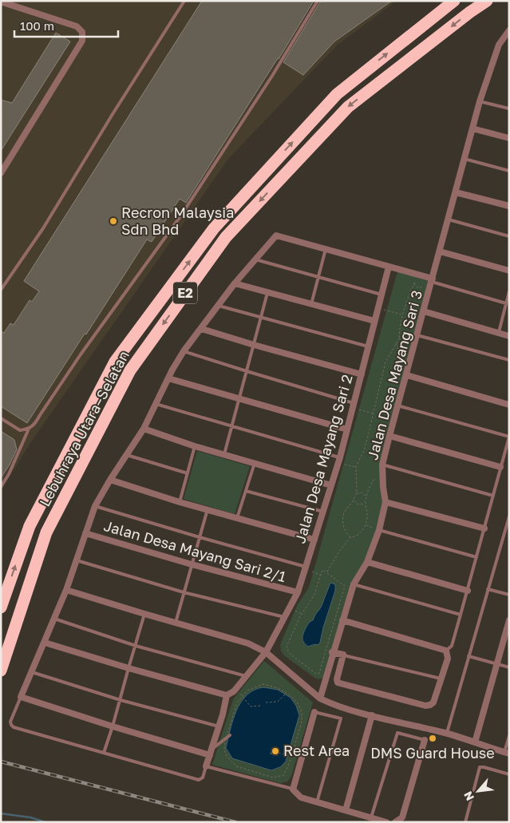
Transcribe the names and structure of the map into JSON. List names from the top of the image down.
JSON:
{
  "streets": {
    "highway": ["E2", "Lebuhraya Utara–Selatan"],
    "street": ["Jalan Desa Mayang Sari 3", "Jalan Desa Mayang Sari 2", "Jalan Desa Mayang Sari 2/1"]
  },
  "crossings": [
    ["Jalan Desa Mayang Sari 2", "Jalan Desa Mayang Sari 2/1"]
  ],
  "places": ["Recron Malaysia Sdn Bhd", "DMS Guard House", "Rest Area"],
  "scale_bar": "100 m",
  "north": "bottom left"
}
